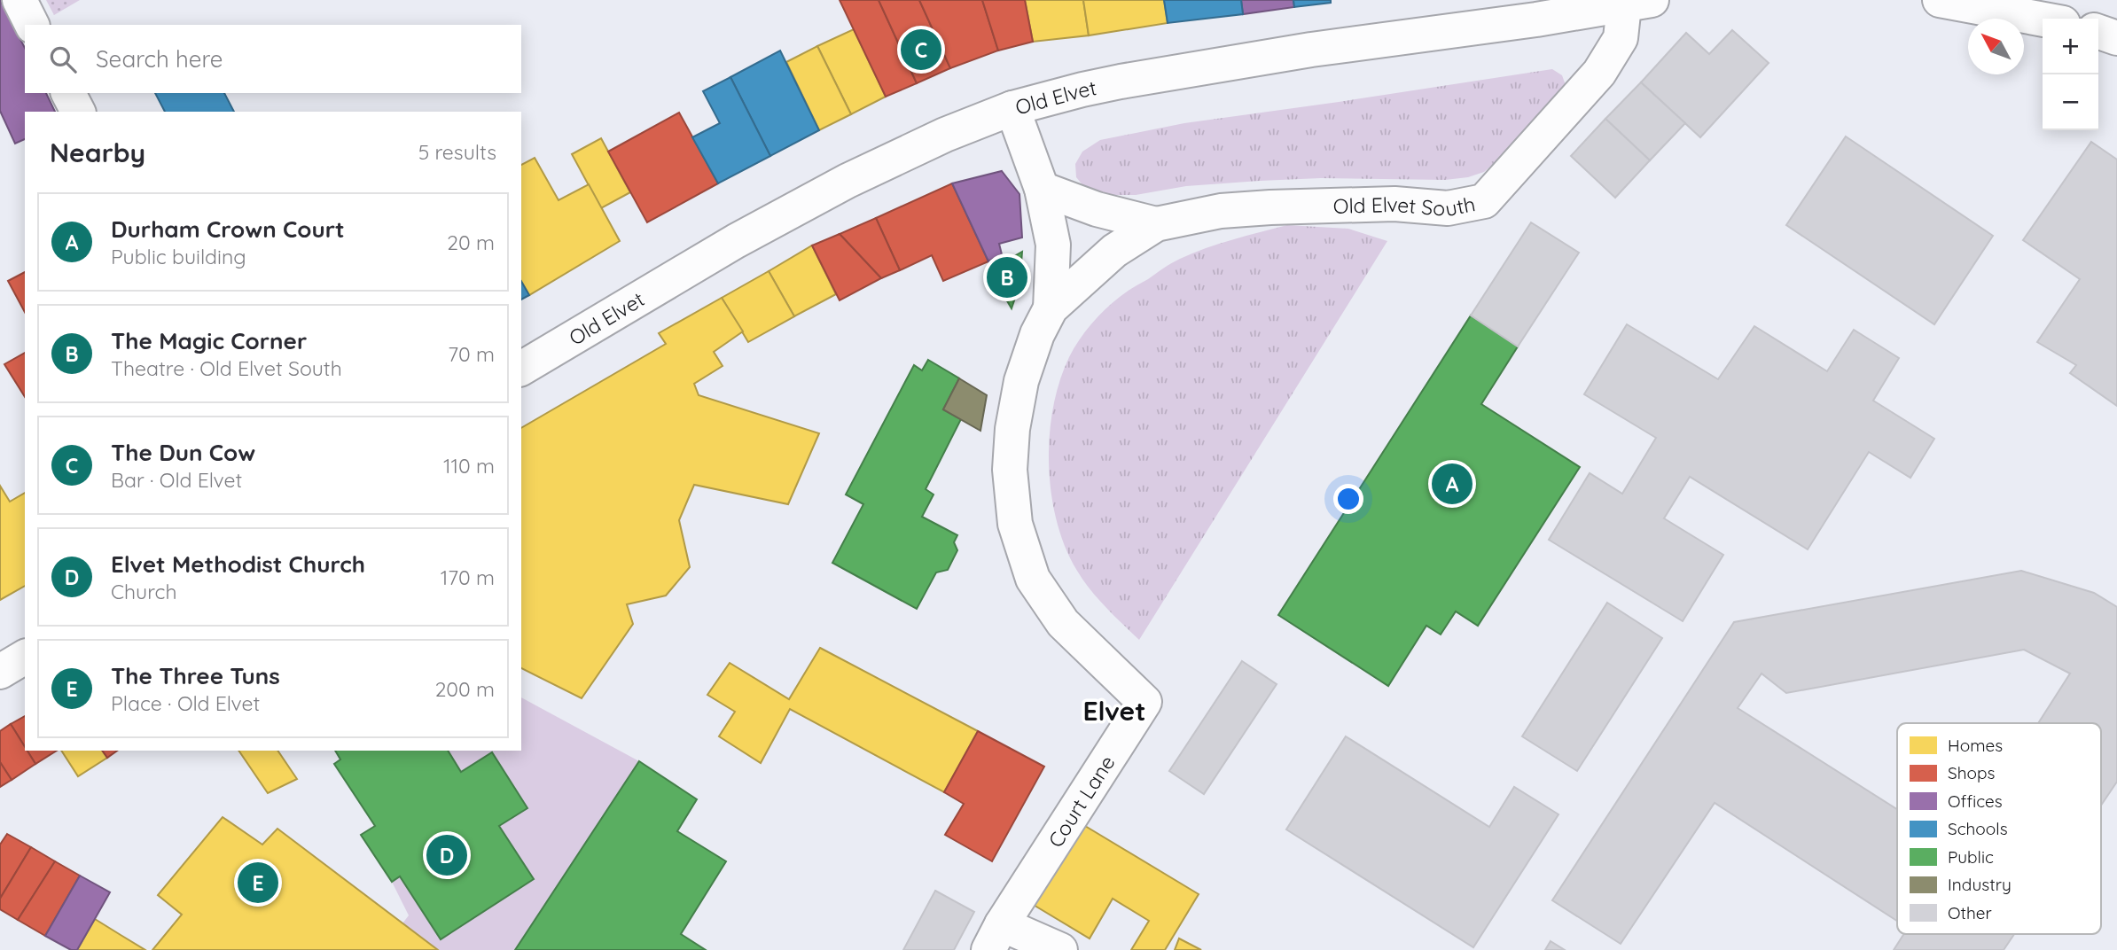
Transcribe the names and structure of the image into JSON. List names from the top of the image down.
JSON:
{
  "streets": {
    "street": ["Old Elvet", "Old Elvet South", "Court Lane"]
  },
  "crossings": [
    ["Old Elvet", "Old Elvet South"],
    ["Old Elvet South", "Court Lane"]
  ],
  "districts": ["Elvet"],
  "legend": [
    "Homes",
    "Shops",
    "Offices",
    "Schools",
    "Public",
    "Industry",
    "Other"
  ],
  "north": "top left",
  "page": {
    "map_buttons": ["+", "−"],
    "search": "Search here",
    "pins": [
      "C",
      "B",
      "A",
      "D",
      "E"
    ],
    "heading": ["Nearby", "5 results"],
    "list": [
      {
        "mark": "A",
        "name": "Durham Crown Court",
        "note": "Public building",
        "value": "20 m"
      },
      {
        "mark": "B",
        "name": "The Magic Corner",
        "note": "Theatre · Old Elvet South",
        "value": "70 m"
      },
      {
        "mark": "C",
        "name": "The Dun Cow",
        "note": "Bar · Old Elvet",
        "value": "110 m"
      },
      {
        "mark": "D",
        "name": "Elvet Methodist Church",
        "note": "Church",
        "value": "170 m"
      },
      {
        "mark": "E",
        "name": "The Three Tuns",
        "note": "Place · Old Elvet",
        "value": "200 m"
      }
    ]
  }
}
